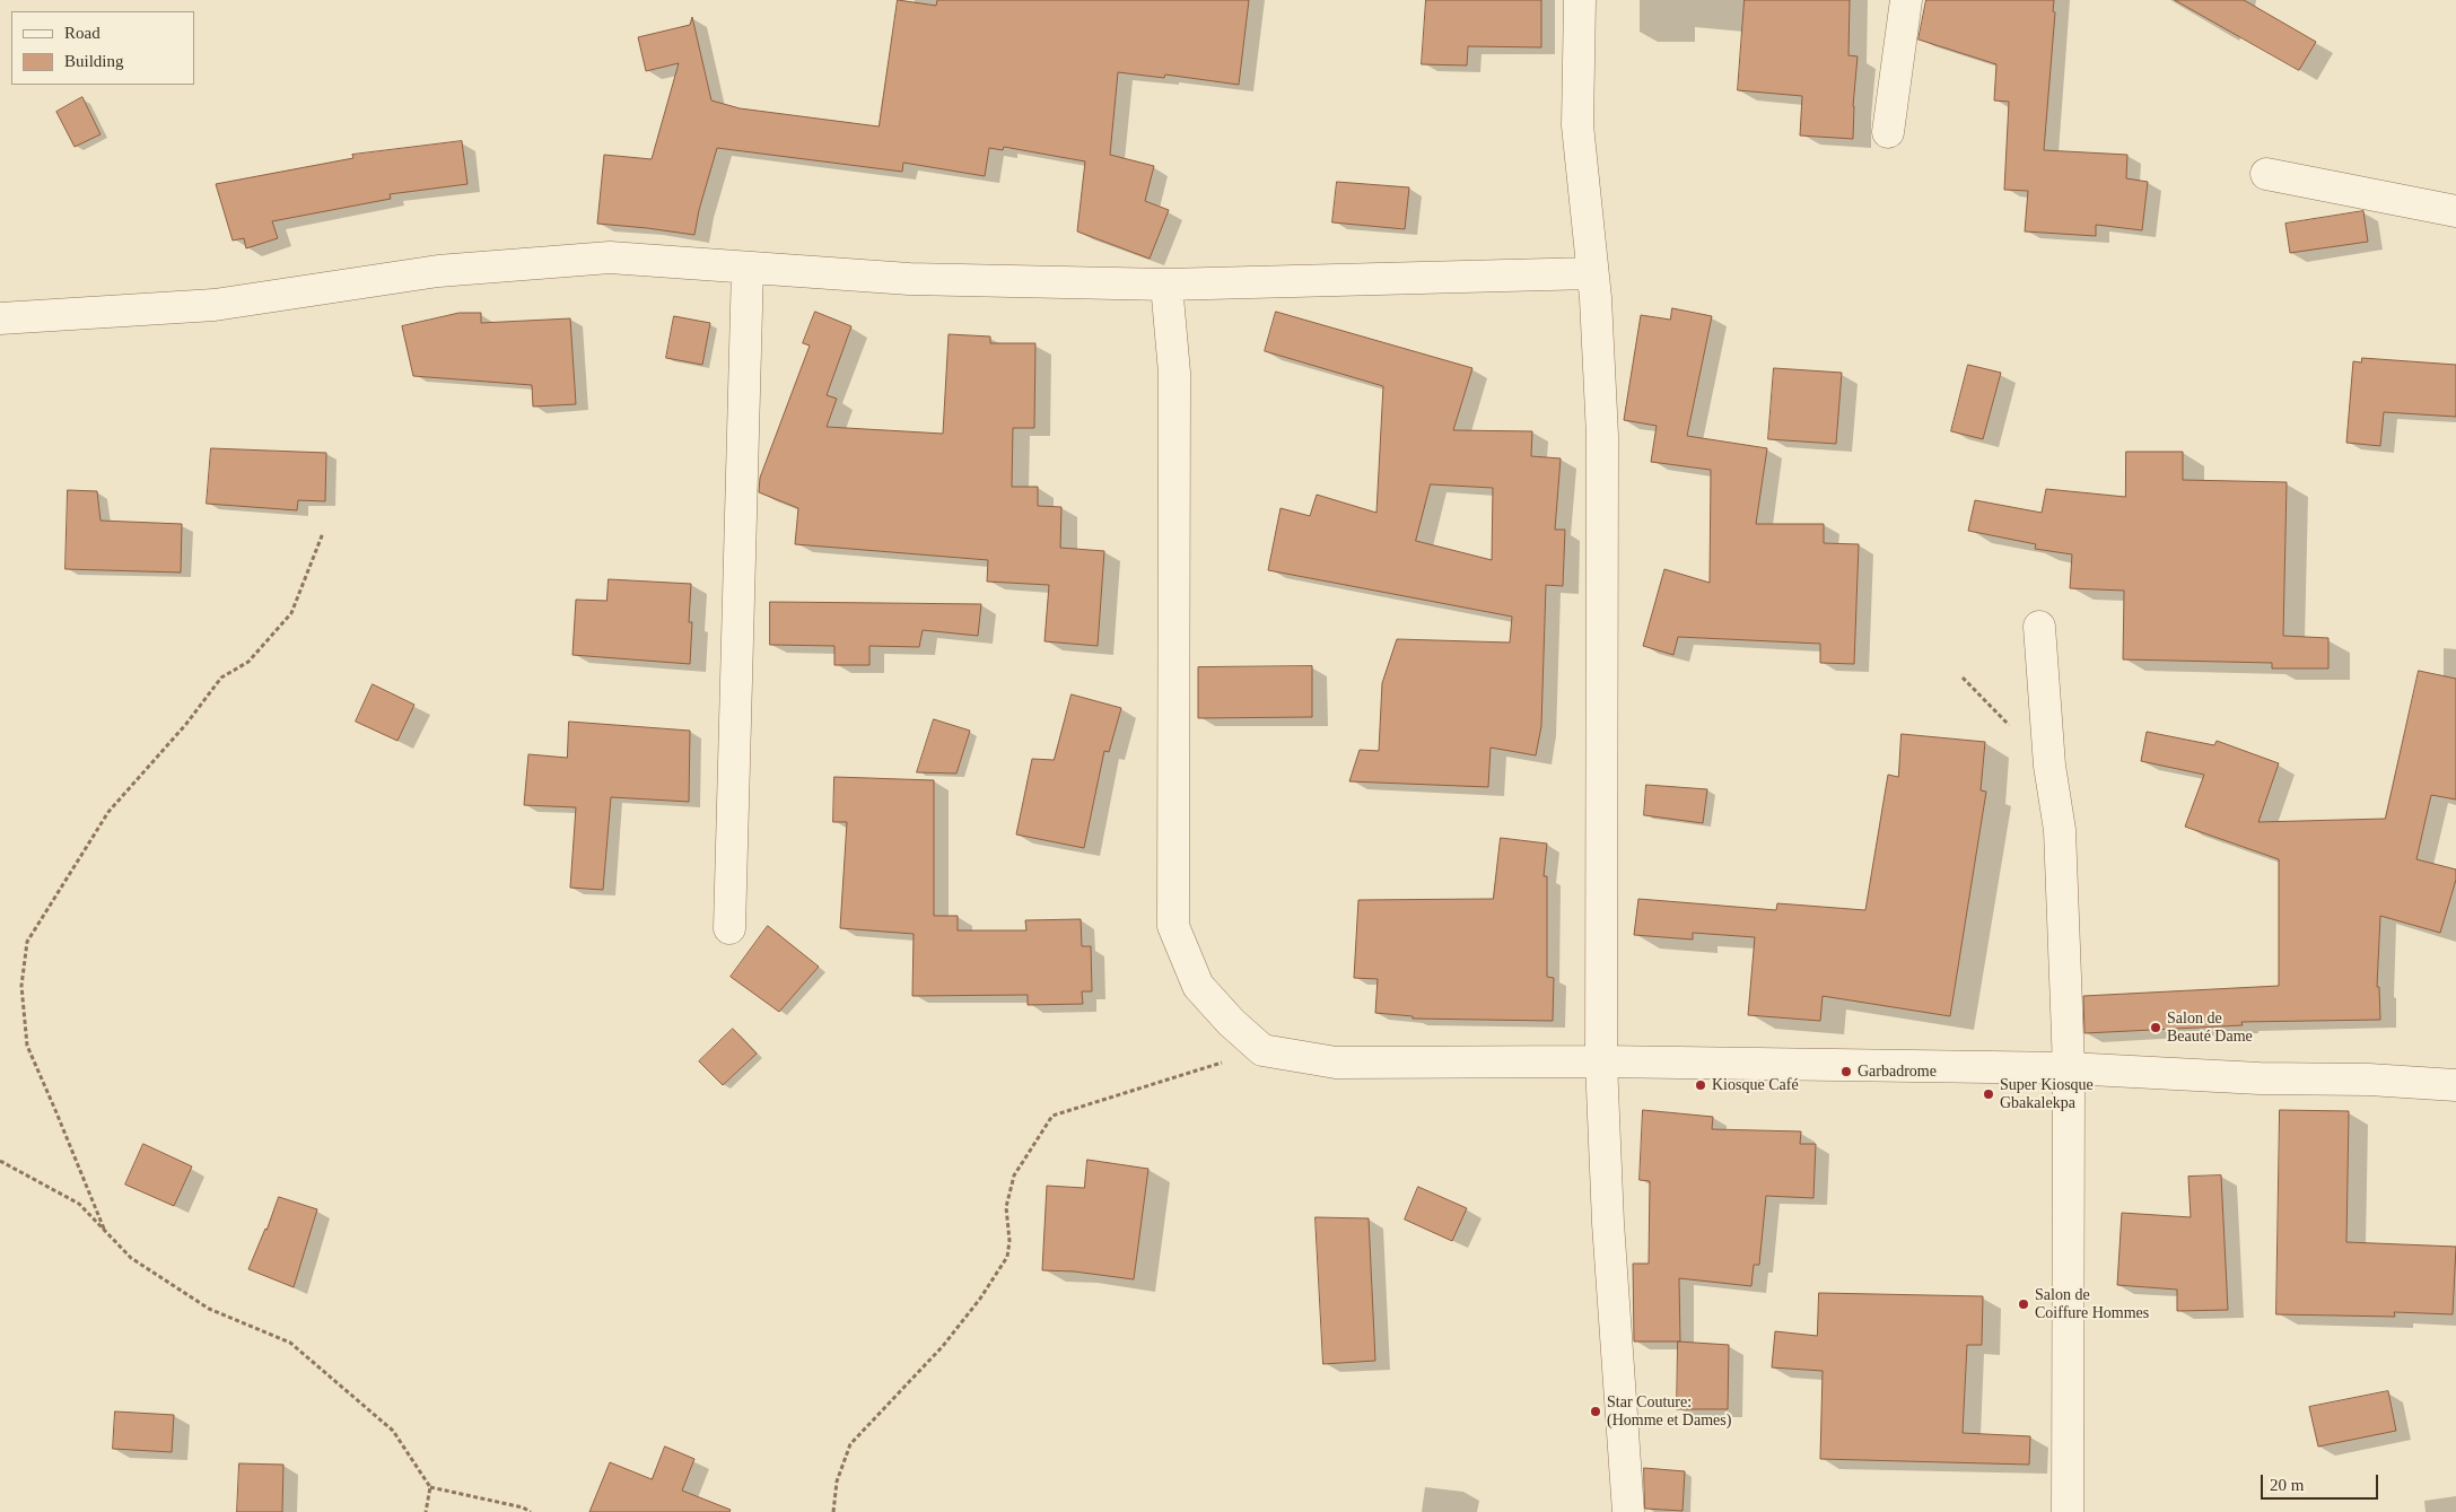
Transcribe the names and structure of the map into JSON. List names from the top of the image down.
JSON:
{
  "places": [
    "Salon de Beauté Dame",
    "Garbadrome",
    "Kiosque Café",
    "Super Kiosque Gbakalekpa",
    "Salon de Coiffure Hommes",
    "Star Couture: (Homme et Dames)"
  ],
  "legend": ["Road", "Building"],
  "scale_bar": "20 m"
}
